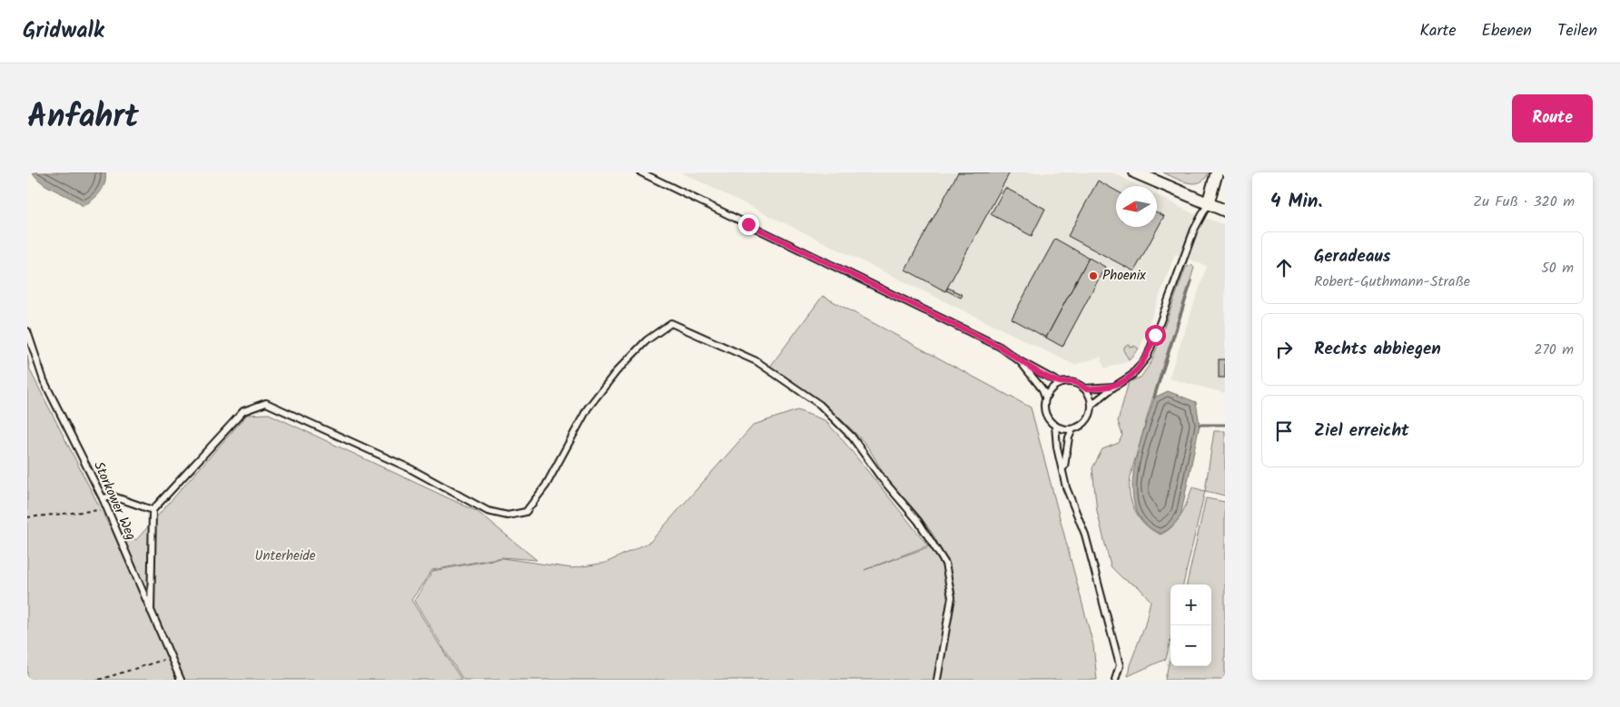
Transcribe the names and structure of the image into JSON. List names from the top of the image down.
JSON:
{
  "streets": {
    "lane": ["Storkower Weg"]
  },
  "parks": ["Unterheide"],
  "places": ["Phoenix"],
  "north": "left",
  "page": {
    "header": "Gridwalk",
    "nav": ["Karte", "Ebenen", "Teilen"],
    "title": "Anfahrt",
    "buttons": "Route",
    "heading": ["4 Min.", "Zu Fuß · 320 m"],
    "list": [
      ["Geradeaus", "Robert-Guthmann-Straße", "50 m"],
      ["Rechts abbiegen", "270 m"],
      "Ziel erreicht"
    ],
    "map_buttons": ["+", "−"]
  }
}
